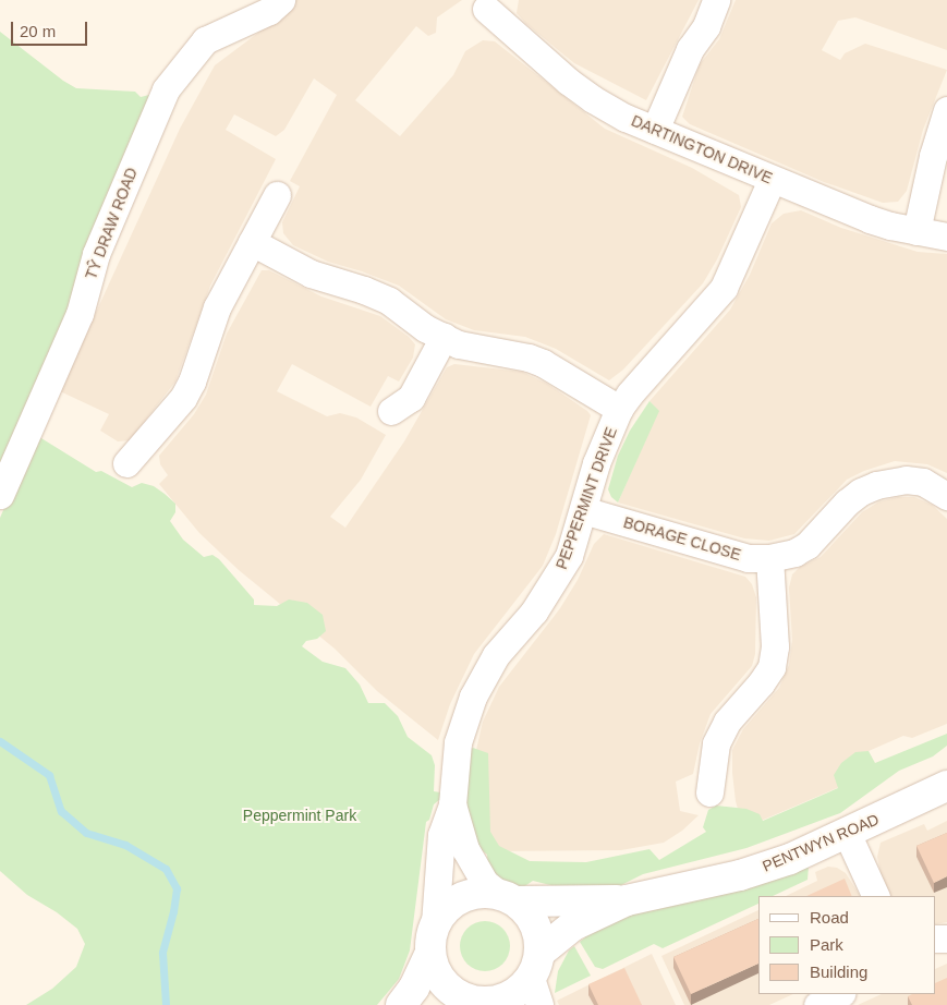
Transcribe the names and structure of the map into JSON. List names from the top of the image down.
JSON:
{
  "streets": {
    "street": [
      "DARTINGTON DRIVE",
      "TŶ DRAW ROAD",
      "PEPPERMINT DRIVE",
      "BORAGE CLOSE",
      "PENTWYN ROAD"
    ]
  },
  "crossings": [
    ["DARTINGTON DRIVE", "PEPPERMINT DRIVE"],
    ["PEPPERMINT DRIVE", "BORAGE CLOSE"],
    ["PEPPERMINT DRIVE", "PENTWYN ROAD"]
  ],
  "parks": ["Peppermint Park"],
  "legend": ["Road", "Park", "Building"],
  "scale_bar": "20 m"
}
